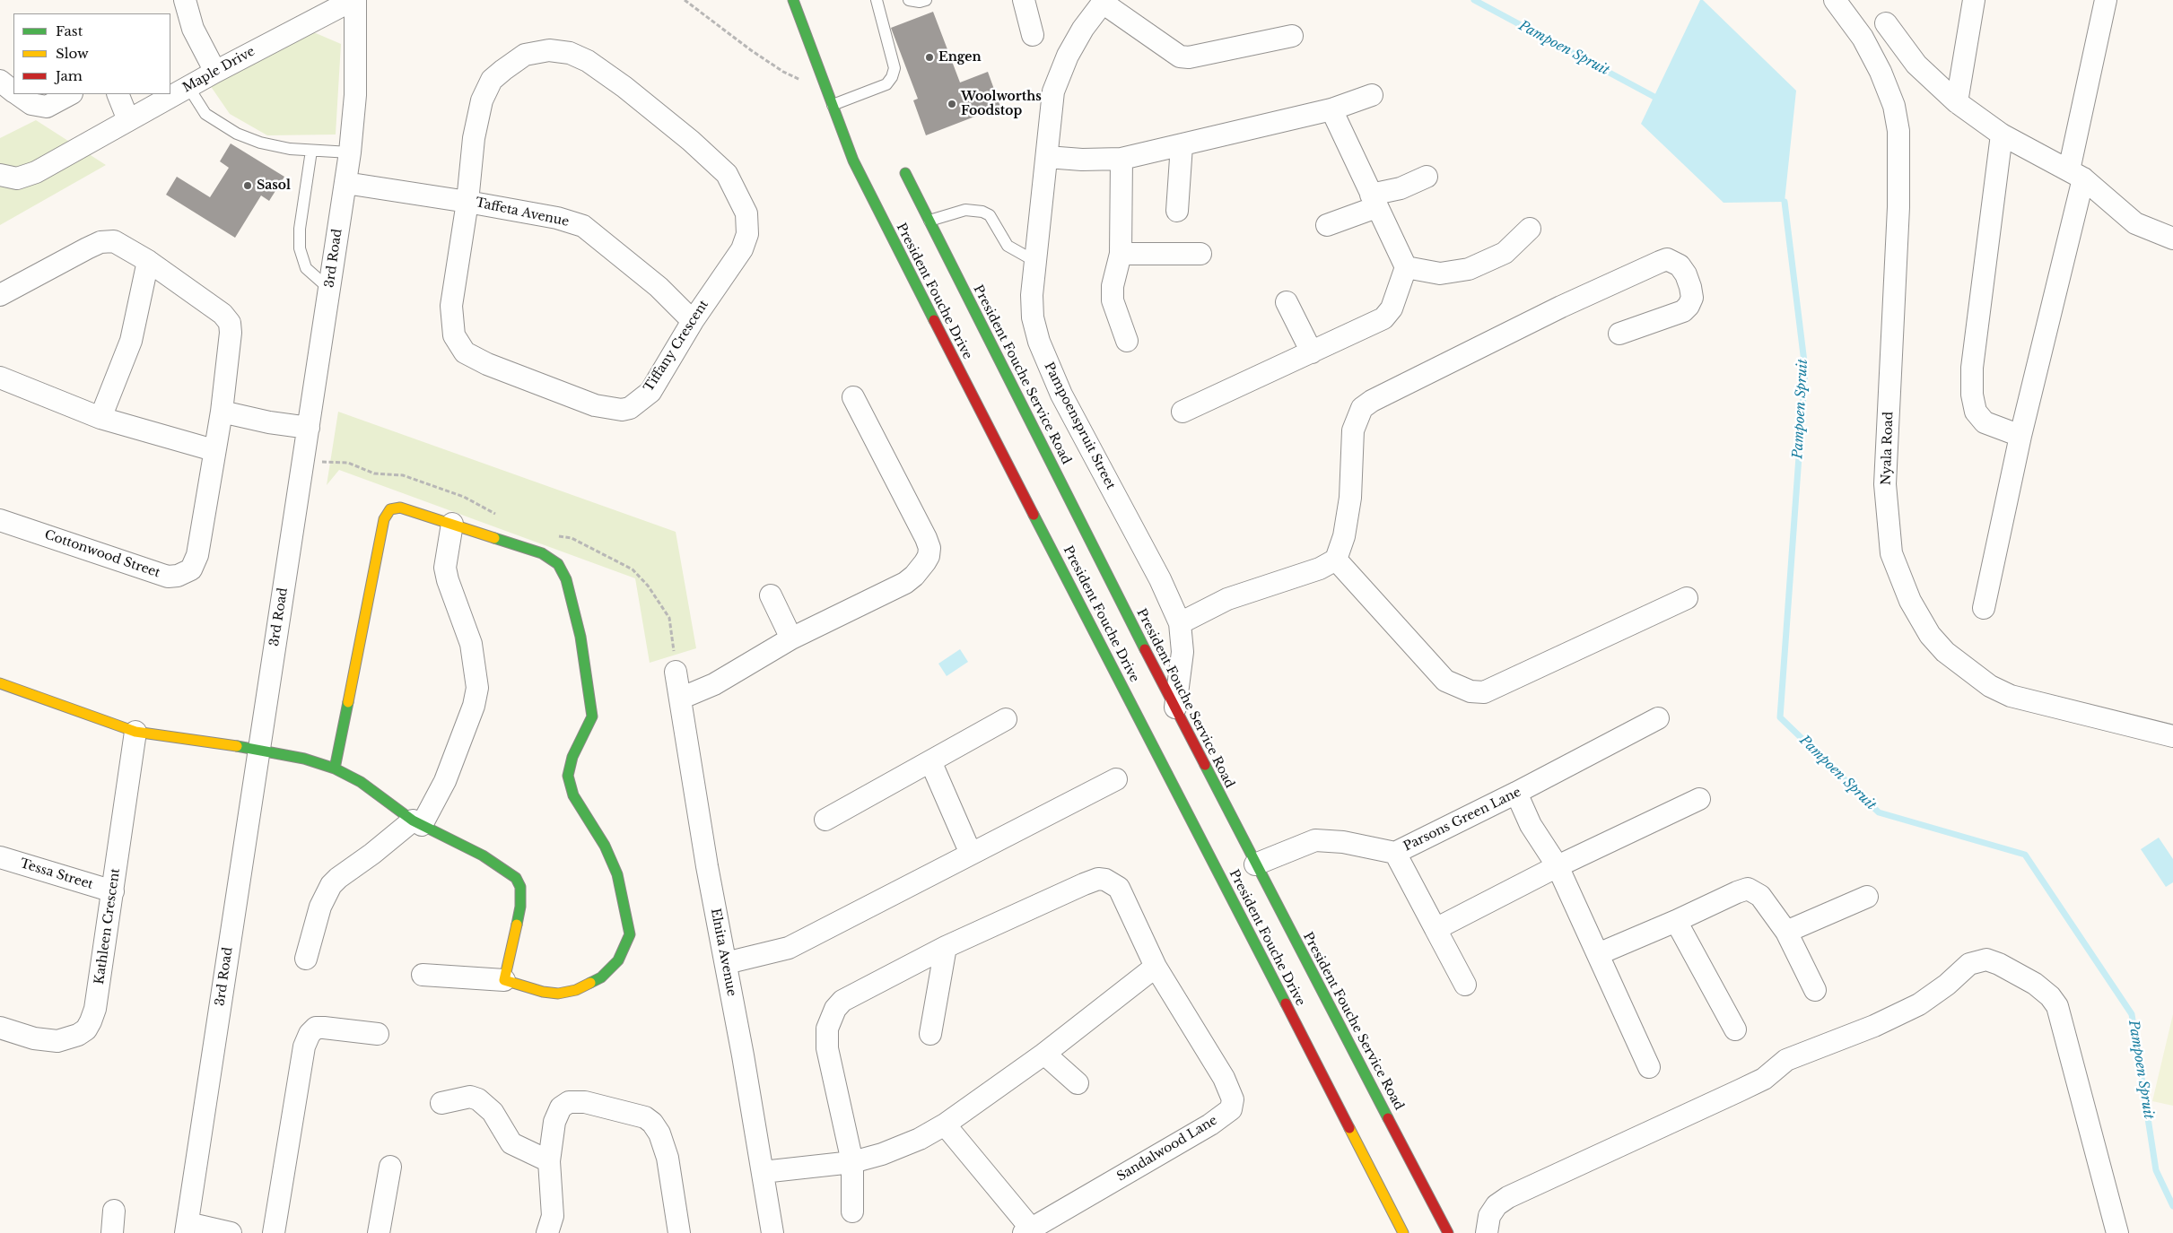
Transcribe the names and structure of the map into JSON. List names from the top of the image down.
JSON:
{
  "streets": {
    "street": [
      "Maple Drive",
      "Taffeta Avenue",
      "3rd Road",
      "President Fouche Drive",
      "Tiffany Crescent",
      "President Fouche Service Road",
      "Pampoenspruit Street",
      "Nyala Road",
      "Cottonwood Street",
      "Parsons Green Lane",
      "Tessa Street",
      "Kathleen Crescent",
      "Elnita Avenue",
      "Sandalwood Lane"
    ]
  },
  "crossings": [
    ["Maple Drive", "3rd Road"],
    ["Taffeta Avenue", "3rd Road"],
    ["Taffeta Avenue", "Tiffany Crescent"],
    ["President Fouche Service Road", "Pampoenspruit Street"],
    ["President Fouche Service Road", "Parsons Green Lane"],
    ["Tessa Street", "Kathleen Crescent"]
  ],
  "water": ["Pampoen Spruit"],
  "places": ["Engen", "Woolworths Foodstop", "Sasol"],
  "legend": ["Fast", "Slow", "Jam"]
}
